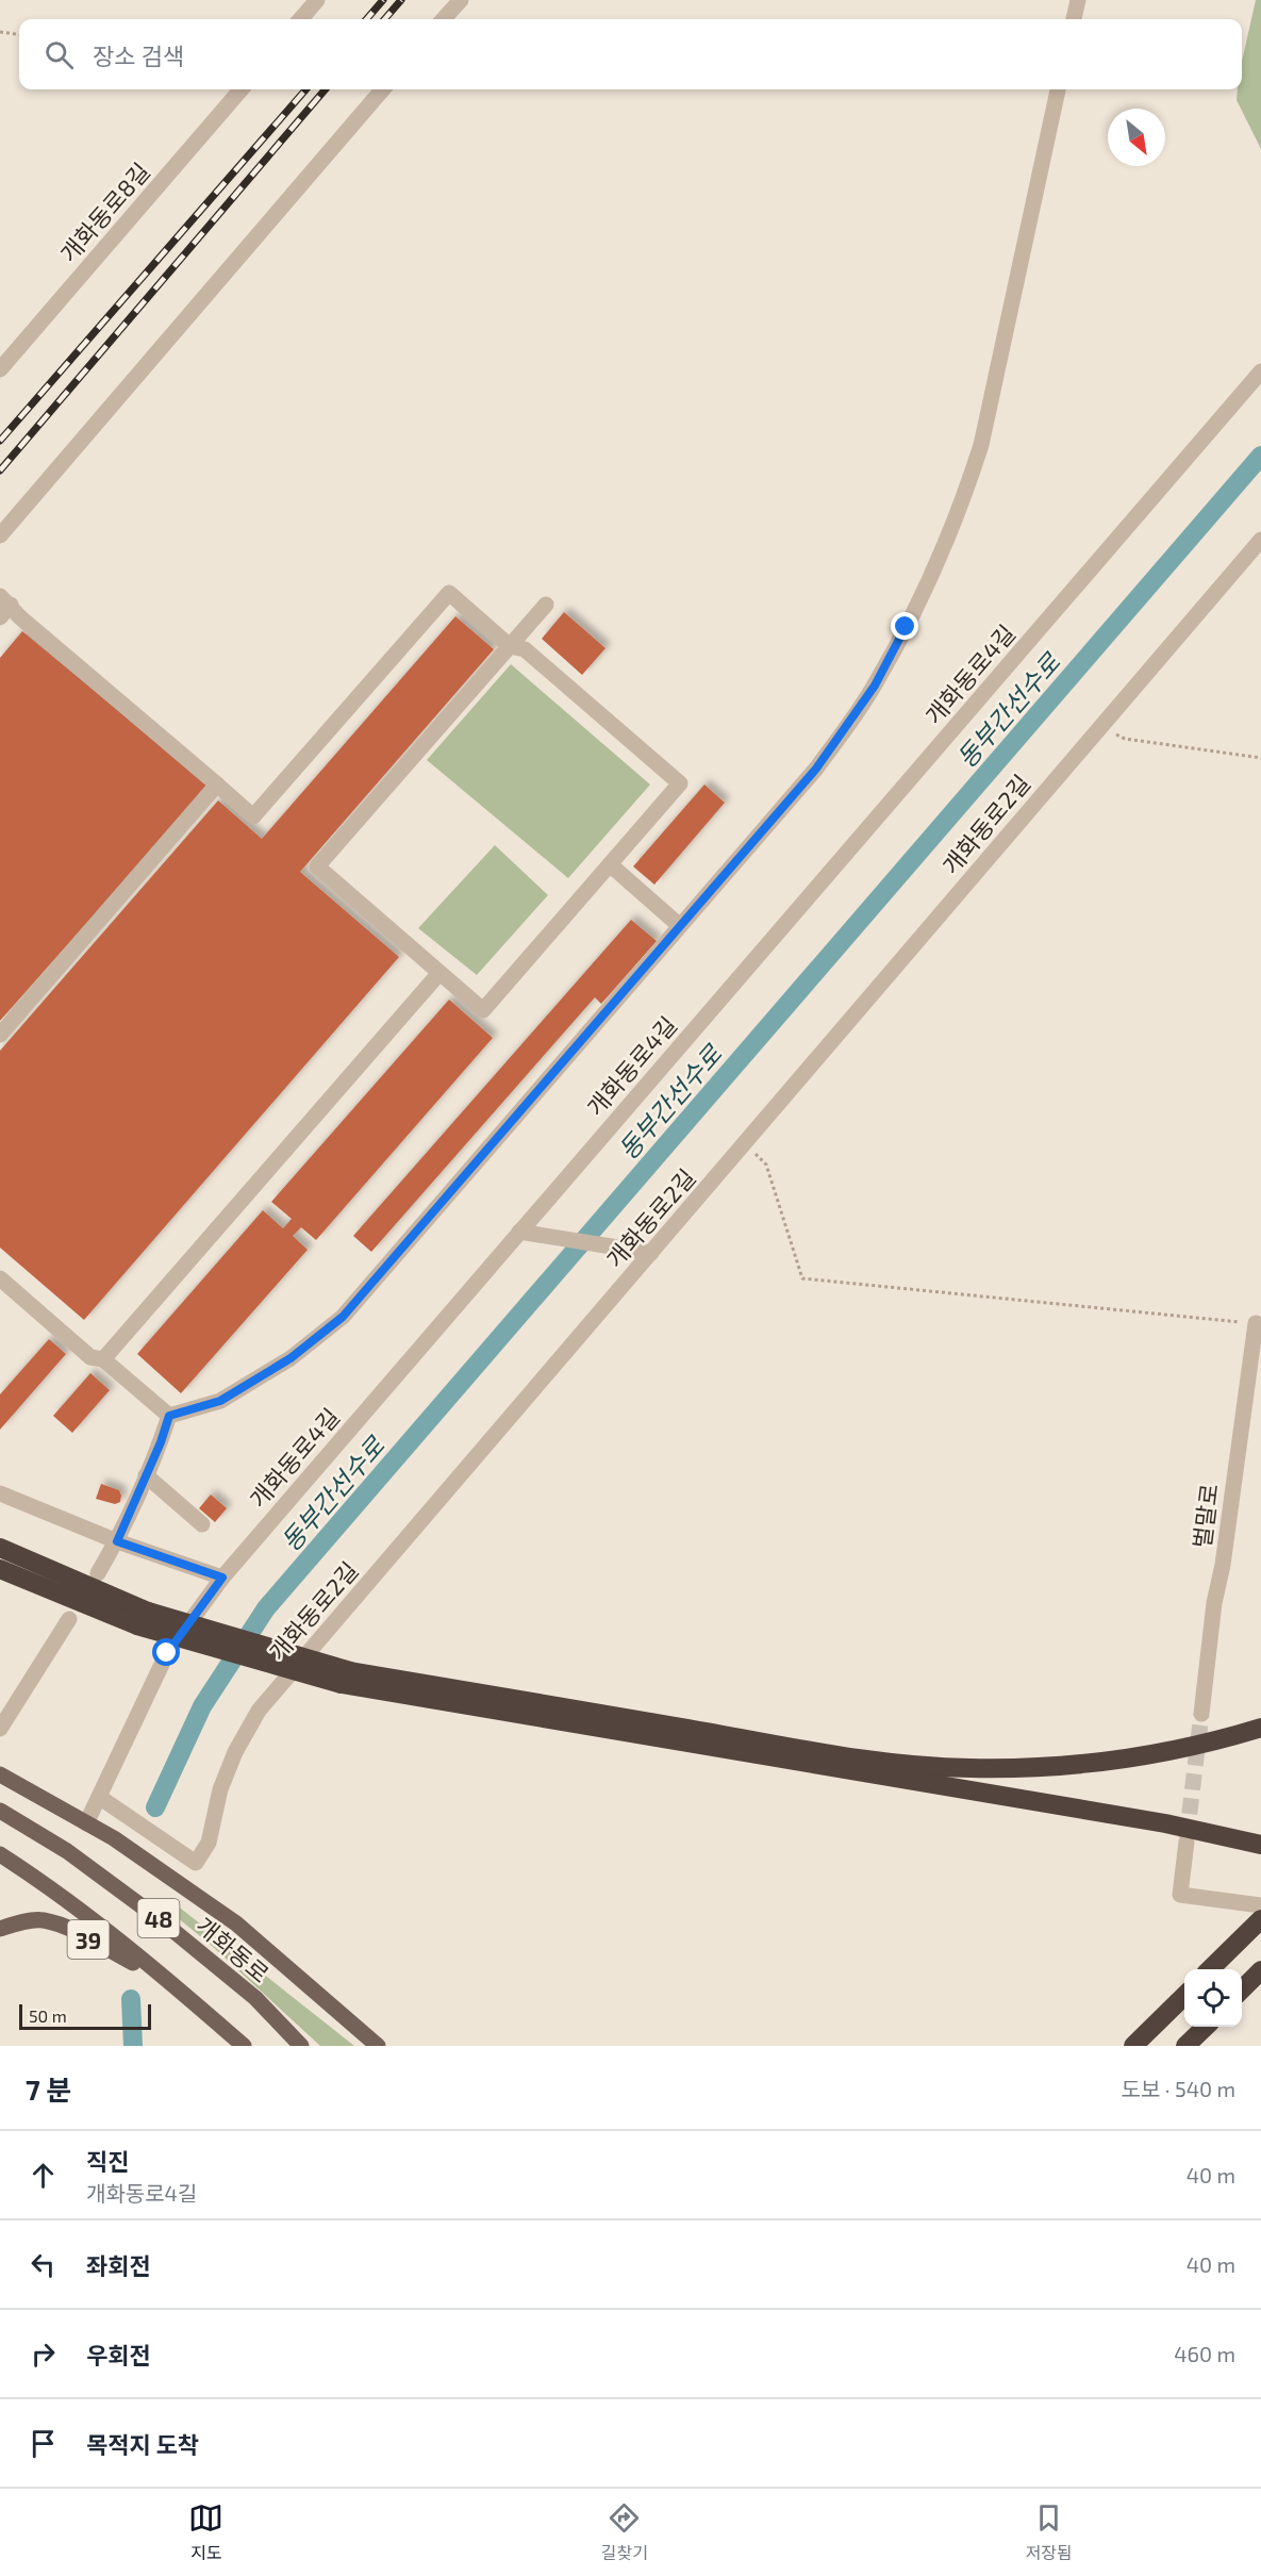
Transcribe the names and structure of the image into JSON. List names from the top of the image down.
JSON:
{
  "streets": {
    "main road": ["48", "39", "개화동로"],
    "street": [
      "개화동로8길",
      "개화동로4길",
      "개화동로2길",
      "벌말로"
    ]
  },
  "crossings": [
    ["개화동로4길", "개화동로2길"],
    ["48", "39"]
  ],
  "water": ["동부간선수로"],
  "scale_bar": "50 m",
  "north": "bottom right",
  "page": {
    "search": "장소 검색",
    "scale": "50 m",
    "heading": ["7 분", "도보 · 540 m"],
    "list": [
      ["직진", "개화동로4길", "40 m"],
      ["좌회전", "40 m"],
      ["우회전", "460 m"],
      "목적지 도착"
    ],
    "nav": ["지도", "길찾기", "저장됨"]
  }
}
